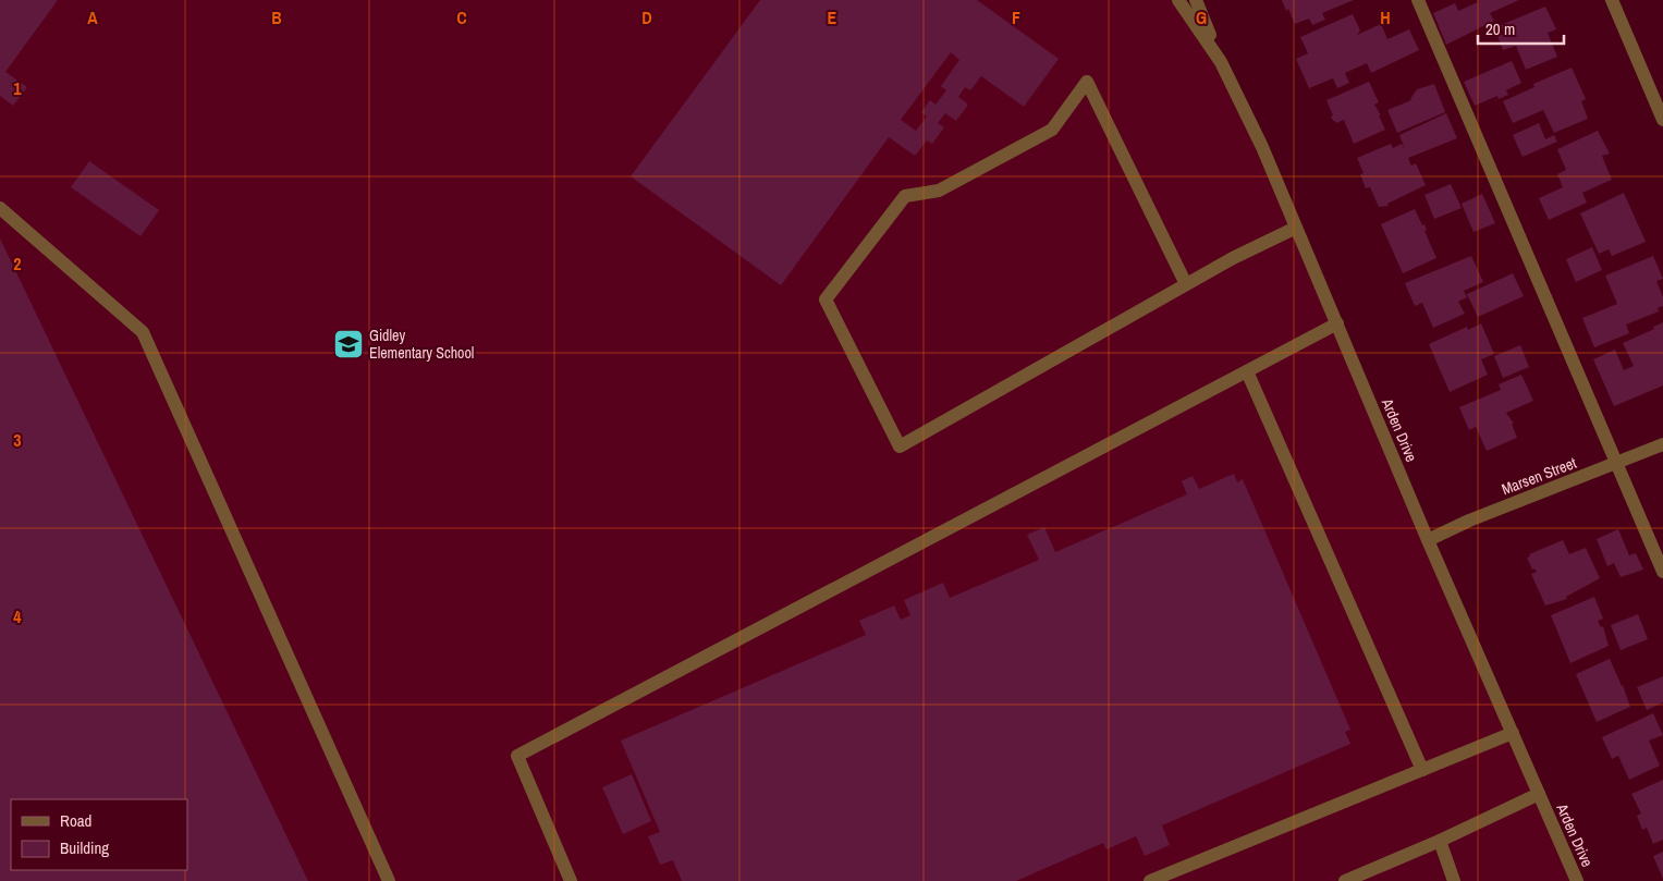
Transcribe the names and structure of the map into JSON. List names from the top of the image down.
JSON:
{
  "streets": {
    "street": ["Arden Drive", "Marsen Street"]
  },
  "crossings": [
    ["Arden Drive", "Marsen Street"]
  ],
  "places": {
    "school or university": ["Gidley Elementary School"]
  },
  "legend": ["Road", "Building"],
  "scale_bar": "20 m",
  "grid": {
    "columns": [
      "A",
      "B",
      "C",
      "D",
      "E",
      "F",
      "G",
      "H"
    ],
    "rows": [
      "1",
      "2",
      "3",
      "4"
    ]
  }
}
